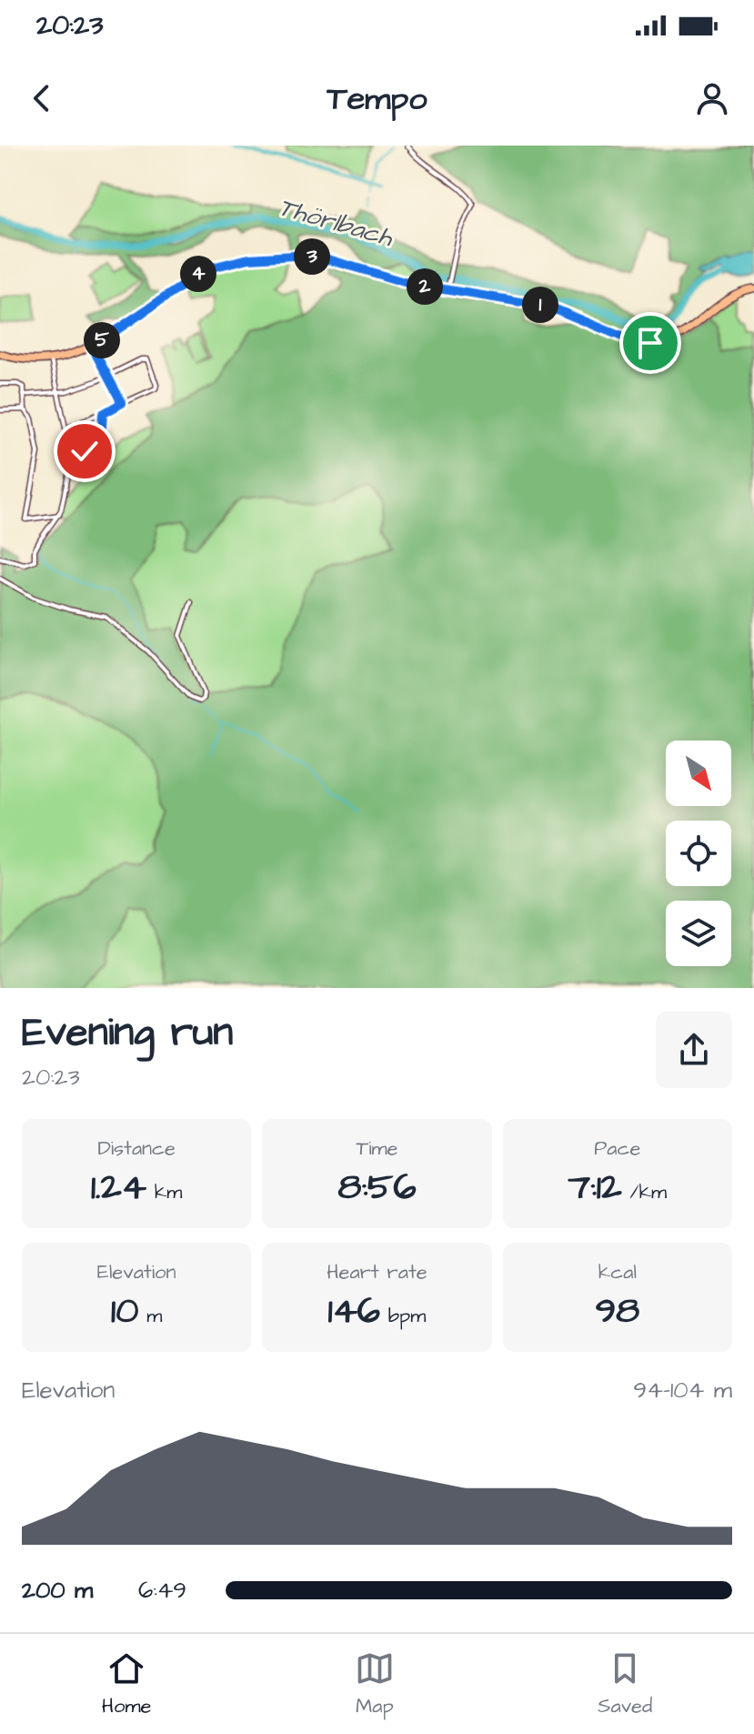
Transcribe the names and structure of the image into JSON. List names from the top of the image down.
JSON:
{
  "water": ["Thörlbach"],
  "north": "bottom right",
  "page": {
    "status": "20:23",
    "header": "Tempo",
    "pins": [
      "3",
      "4",
      "2",
      "1",
      "5"
    ],
    "heading": ["Evening run", "20:23"],
    "stats": [
      ["Distance", "1.24 km"],
      ["Time", "8:56"],
      ["Pace", "7:12 /km"],
      ["Elevation", "10 m"],
      ["Heart rate", "146 bpm"],
      ["kcal", "98"]
    ],
    "chart": ["Elevation", "94–104 m"],
    "list": [
      {
        "name": "200 m",
        "note": "6:49"
      }
    ],
    "tabs": ["Home", "Map", "Saved"]
  }
}
